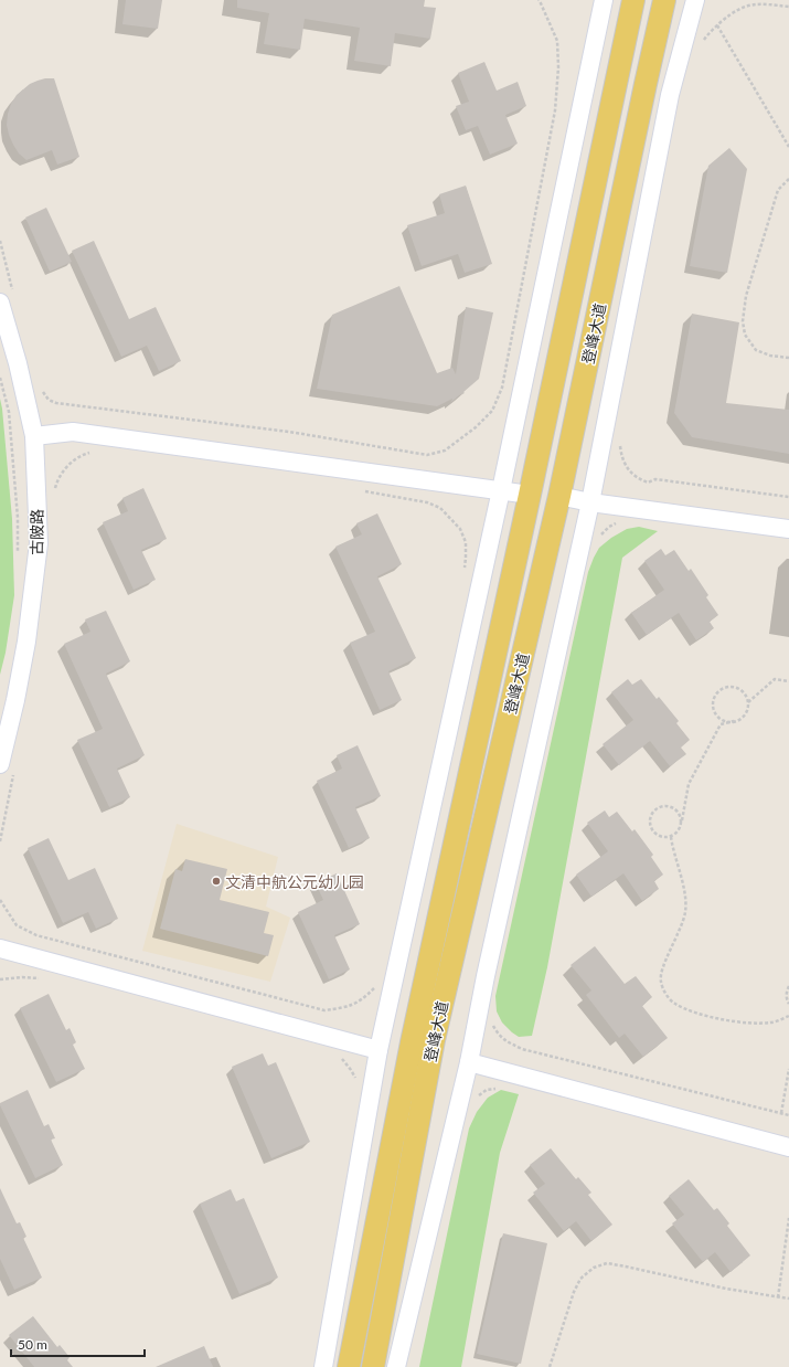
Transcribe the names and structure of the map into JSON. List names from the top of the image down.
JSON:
{
  "streets": {
    "main road": ["登峰大道"],
    "street": ["古陂路"]
  },
  "places": ["文清中航公元幼儿园"],
  "scale_bar": "50 m"
}
